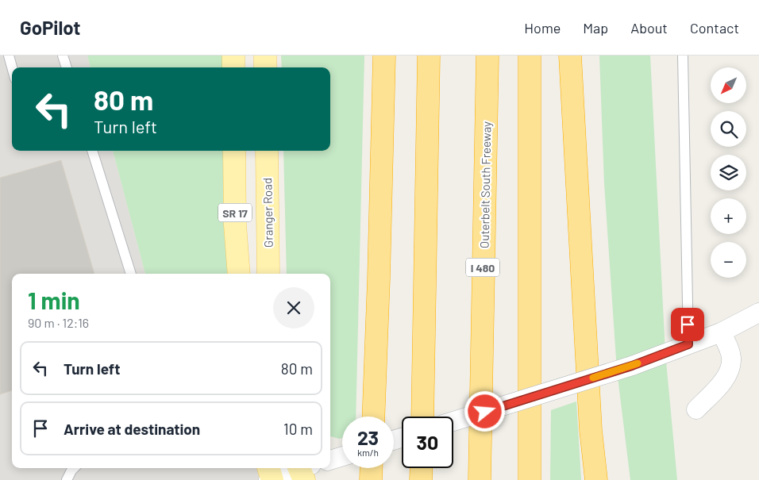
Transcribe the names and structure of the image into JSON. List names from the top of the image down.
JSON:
{
  "streets": {
    "highway": ["Outerbelt South Freeway", "I 480"],
    "main road": ["SR 17", "Granger Road"]
  },
  "north": "bottom left",
  "page": {
    "header": "GoPilot",
    "nav": [
      "Home",
      "Map",
      "About",
      "Contact"
    ],
    "map_buttons": ["+", "−"],
    "turn": ["80 m", "Turn left"],
    "heading": ["1 min", "90 m · 12:16"],
    "list": [
      {
        "name": "Turn left",
        "value": "80 m"
      },
      {
        "name": "Arrive at destination",
        "value": "10 m"
      }
    ],
    "speed": "23 km/h",
    "limit": "30"
  }
}
